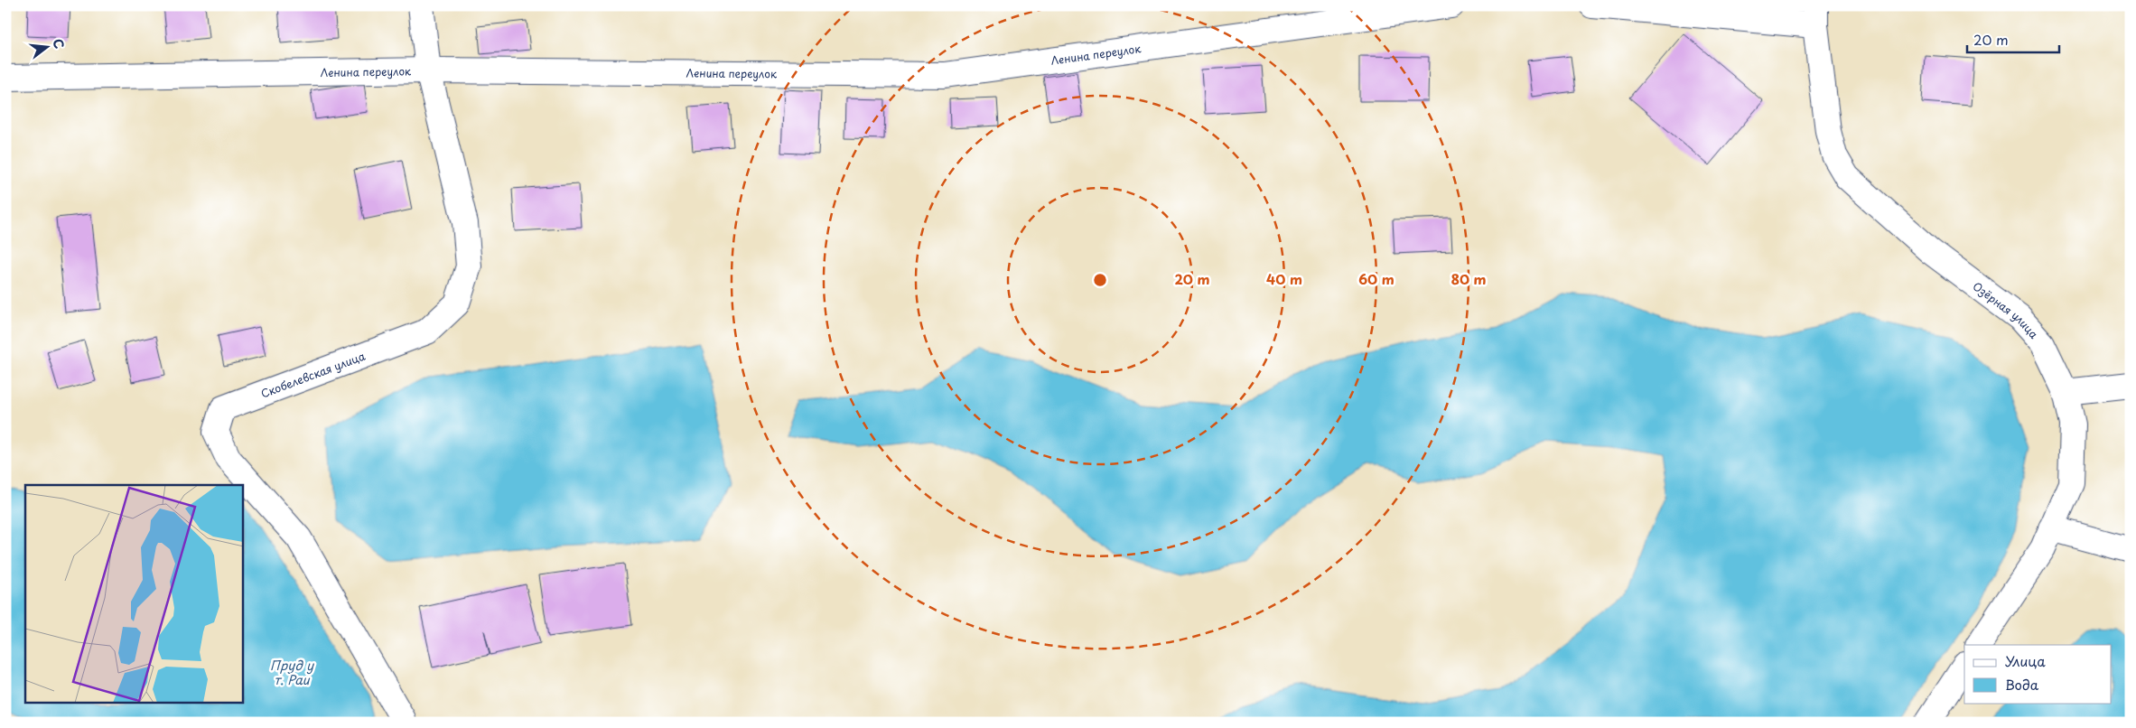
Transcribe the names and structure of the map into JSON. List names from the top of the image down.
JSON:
{
  "streets": {
    "street": ["Ленина переулок", "Озёрная улица", "Скобелевская улица"]
  },
  "crossings": [
    ["Ленина переулок", "Скобелевская улица"]
  ],
  "water": ["Пруд у т. Раи"],
  "legend": ["Улица", "Вода"],
  "scale_bar": "20 m",
  "north": "right",
  "rings": [
    "20 m",
    "40 m",
    "60 m",
    "80 m"
  ]
}
